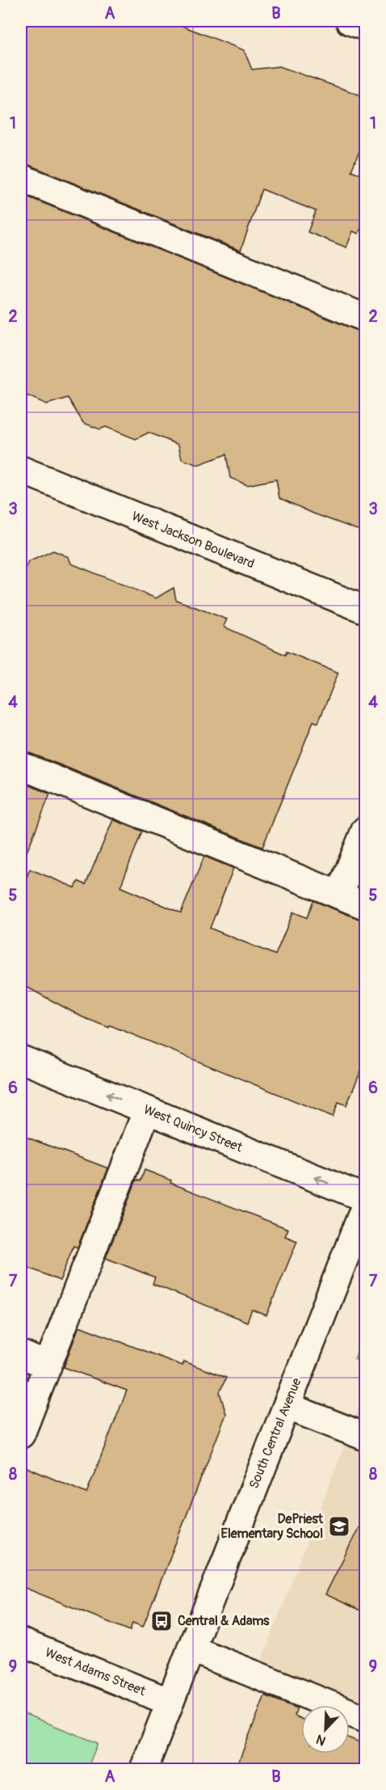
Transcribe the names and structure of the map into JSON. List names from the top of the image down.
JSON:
{
  "streets": {
    "street": [
      "West Jackson Boulevard",
      "West Quincy Street",
      "South Central Avenue",
      "West Adams Street"
    ]
  },
  "crossings": [
    ["South Central Avenue", "West Adams Street"]
  ],
  "one_way": ["West Quincy Street"],
  "places": {
    "school or university": ["DePriest Elementary School"],
    "bus stop": ["Central & Adams"]
  },
  "north": "bottom left",
  "grid": {
    "columns": ["A", "B"],
    "rows": [
      "1",
      "2",
      "3",
      "4",
      "5",
      "6",
      "7",
      "8",
      "9"
    ]
  }
}
